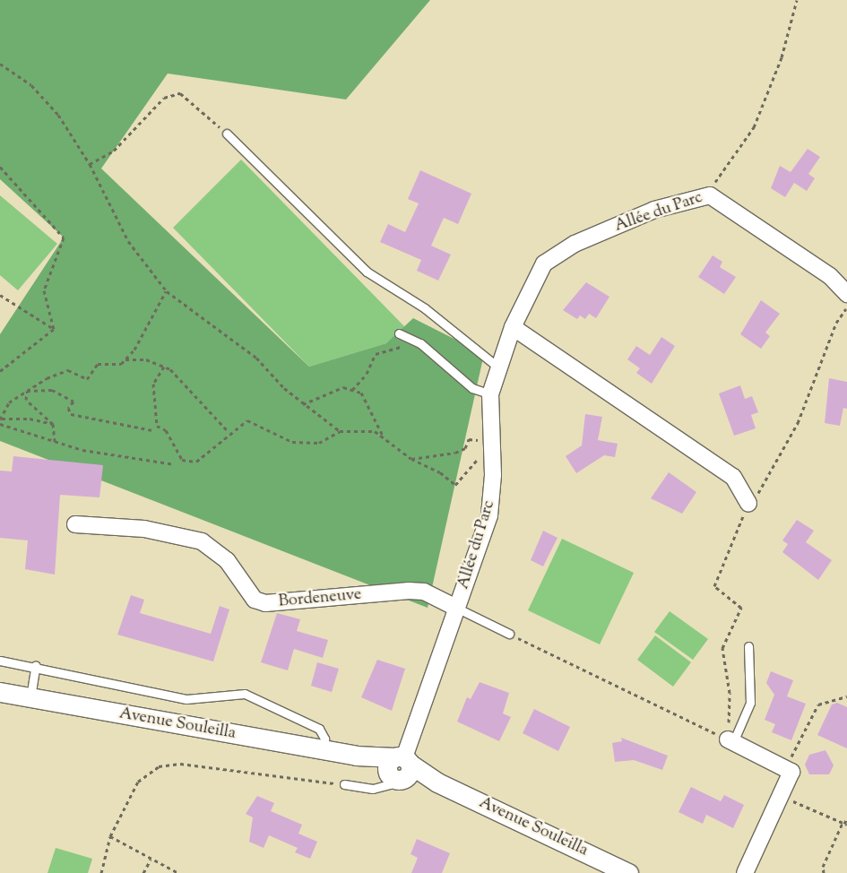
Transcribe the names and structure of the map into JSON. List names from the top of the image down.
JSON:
{
  "streets": {
    "street": ["Allée du Parc", "Bordeneuve", "Avenue Souleilla"]
  },
  "crossings": [
    ["Allée du Parc", "Bordeneuve"],
    ["Allée du Parc", "Avenue Souleilla"]
  ]
}
